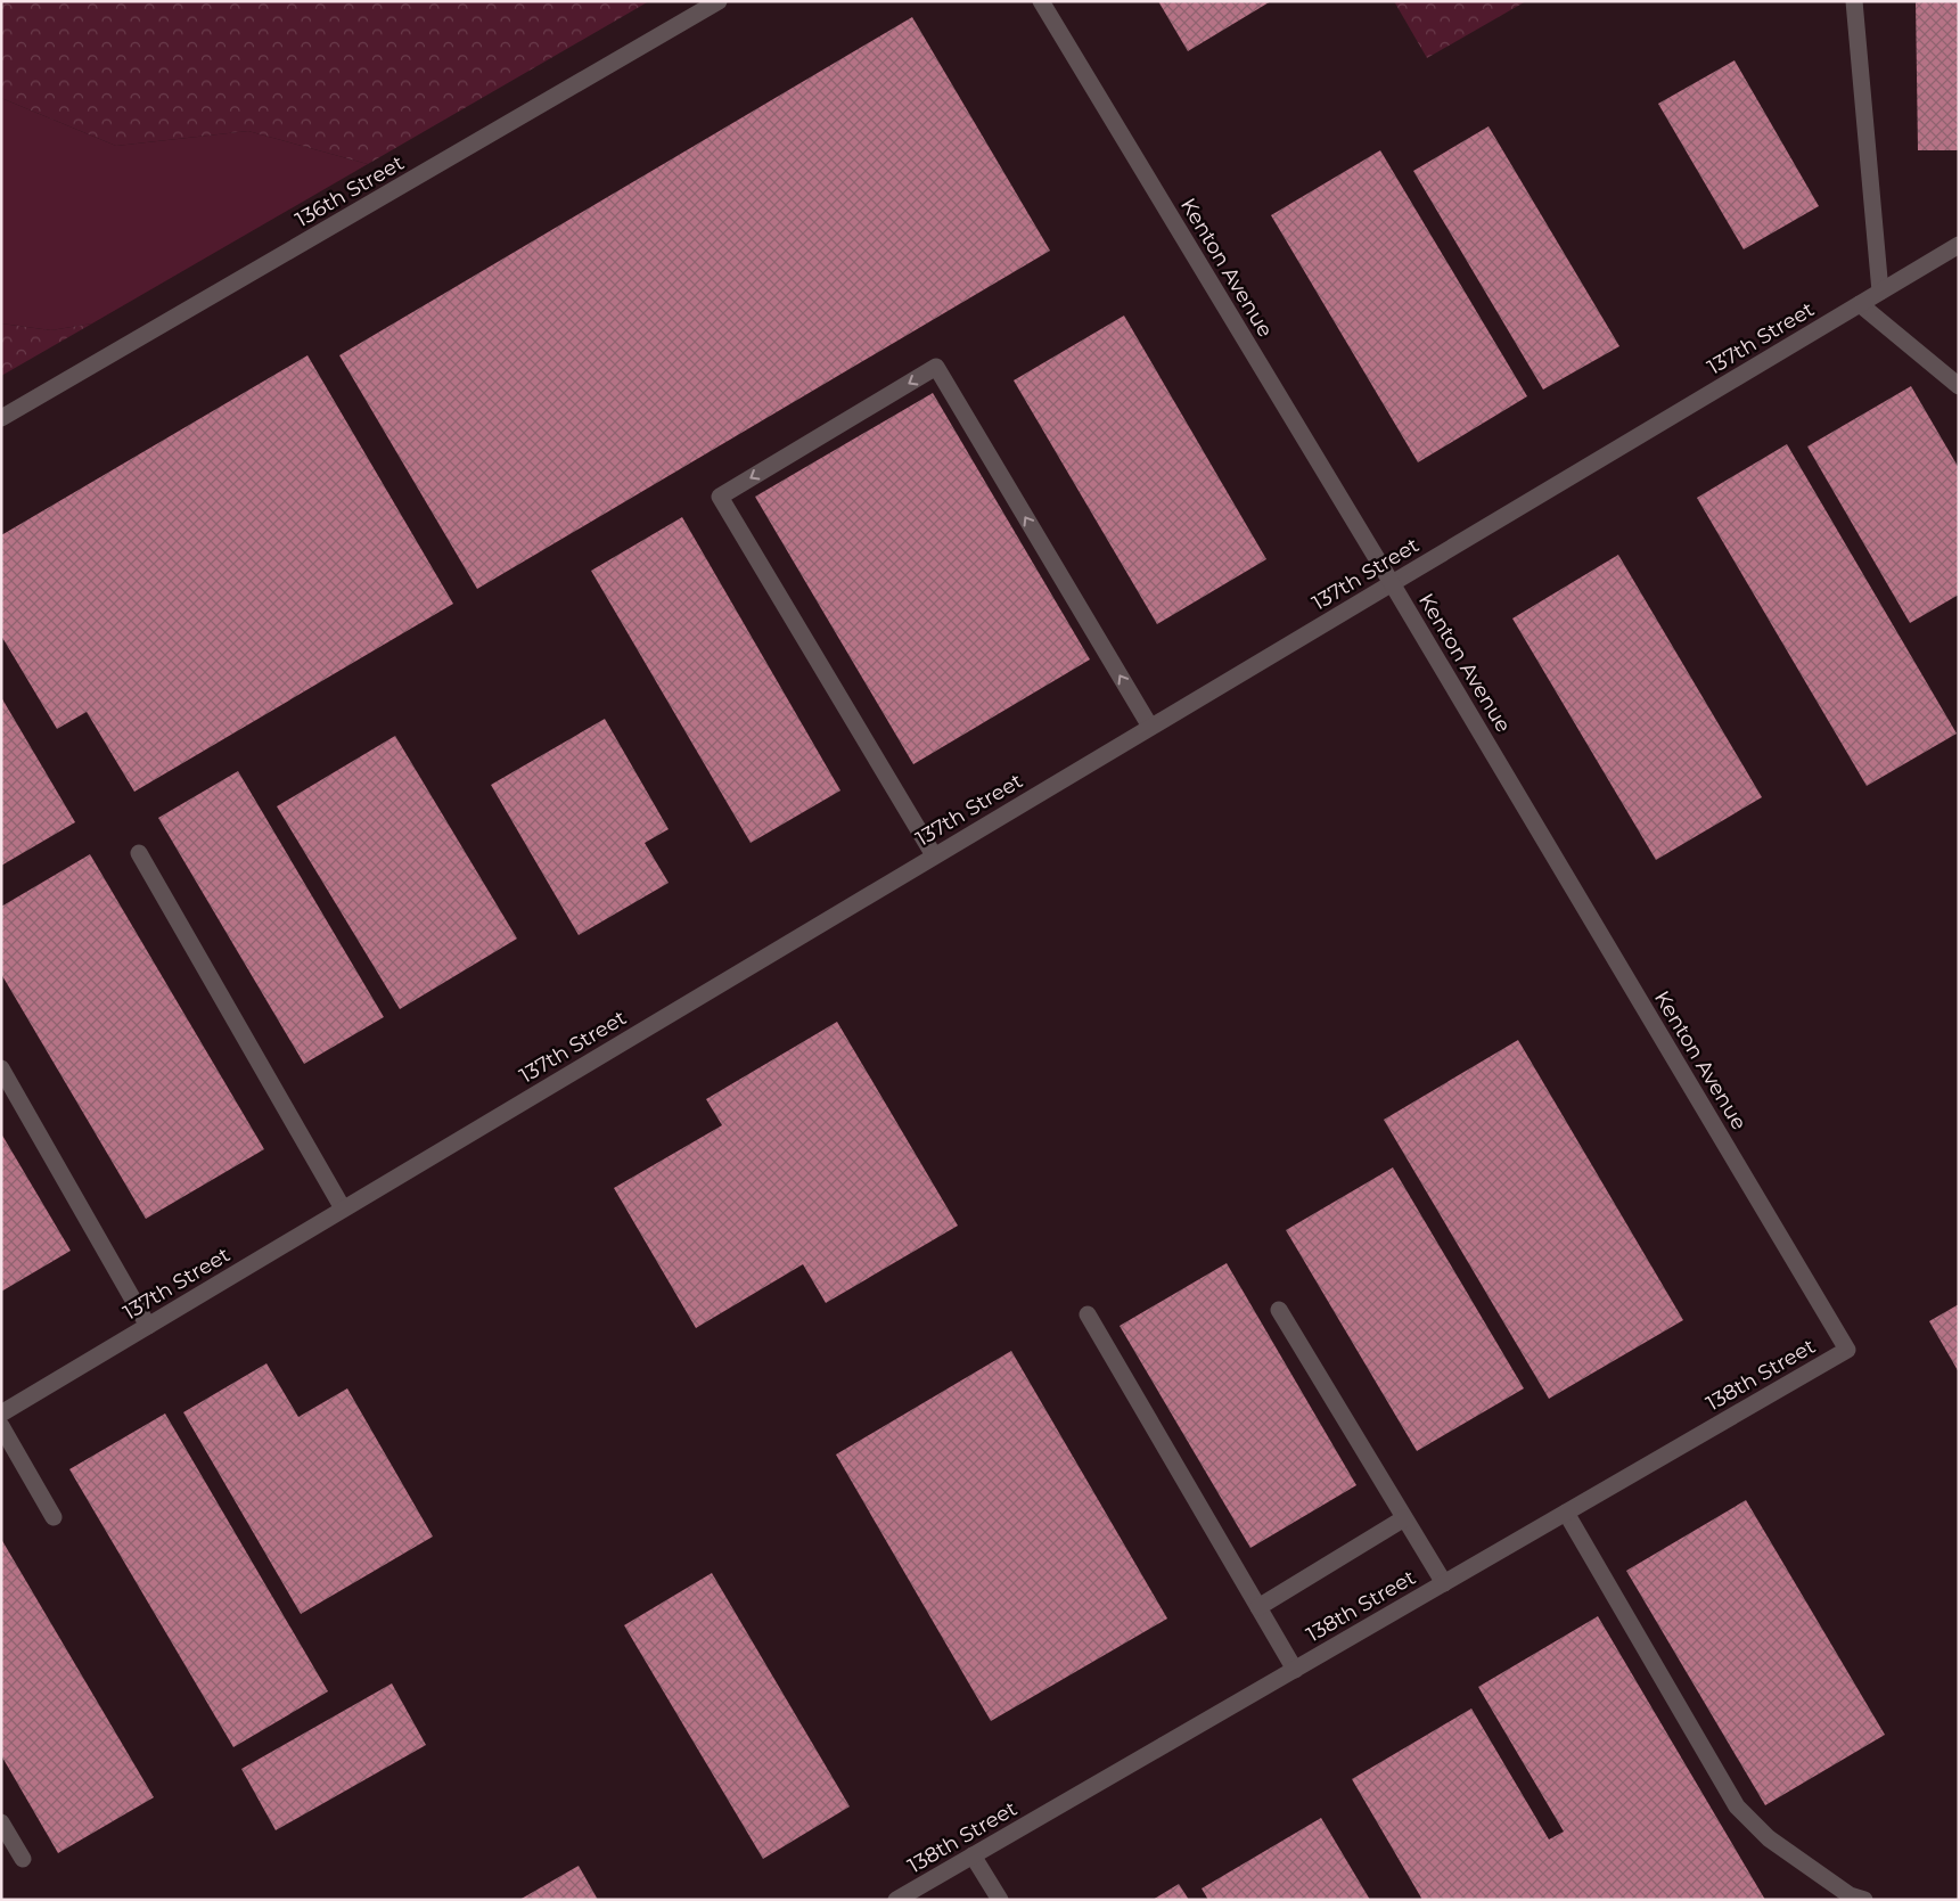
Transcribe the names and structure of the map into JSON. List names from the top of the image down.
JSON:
{
  "streets": {
    "street": [
      "136th Street",
      "Kenton Avenue",
      "137th Street",
      "138th Street"
    ]
  },
  "crossings": [
    ["Kenton Avenue", "137th Street"],
    ["Kenton Avenue", "138th Street"]
  ]
}
